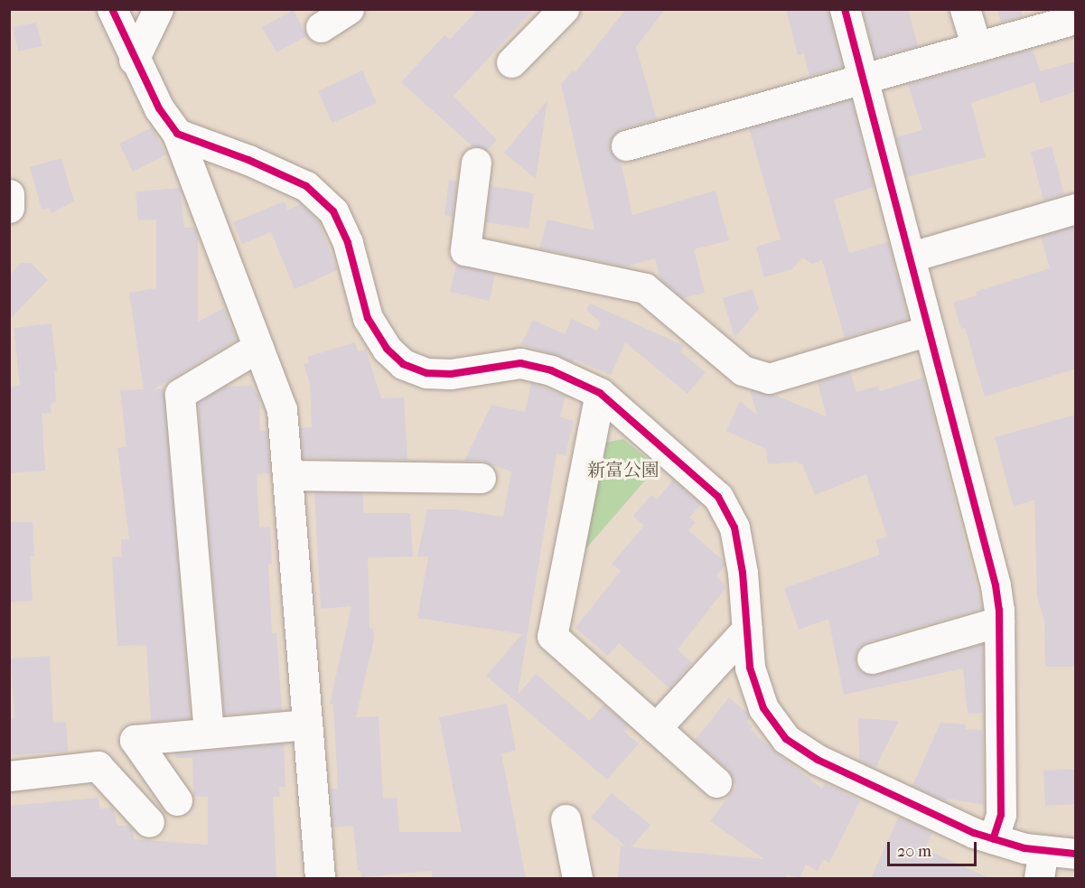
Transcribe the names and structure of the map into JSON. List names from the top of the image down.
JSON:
{
  "parks": ["新富公園"],
  "scale_bar": "20 m"
}
